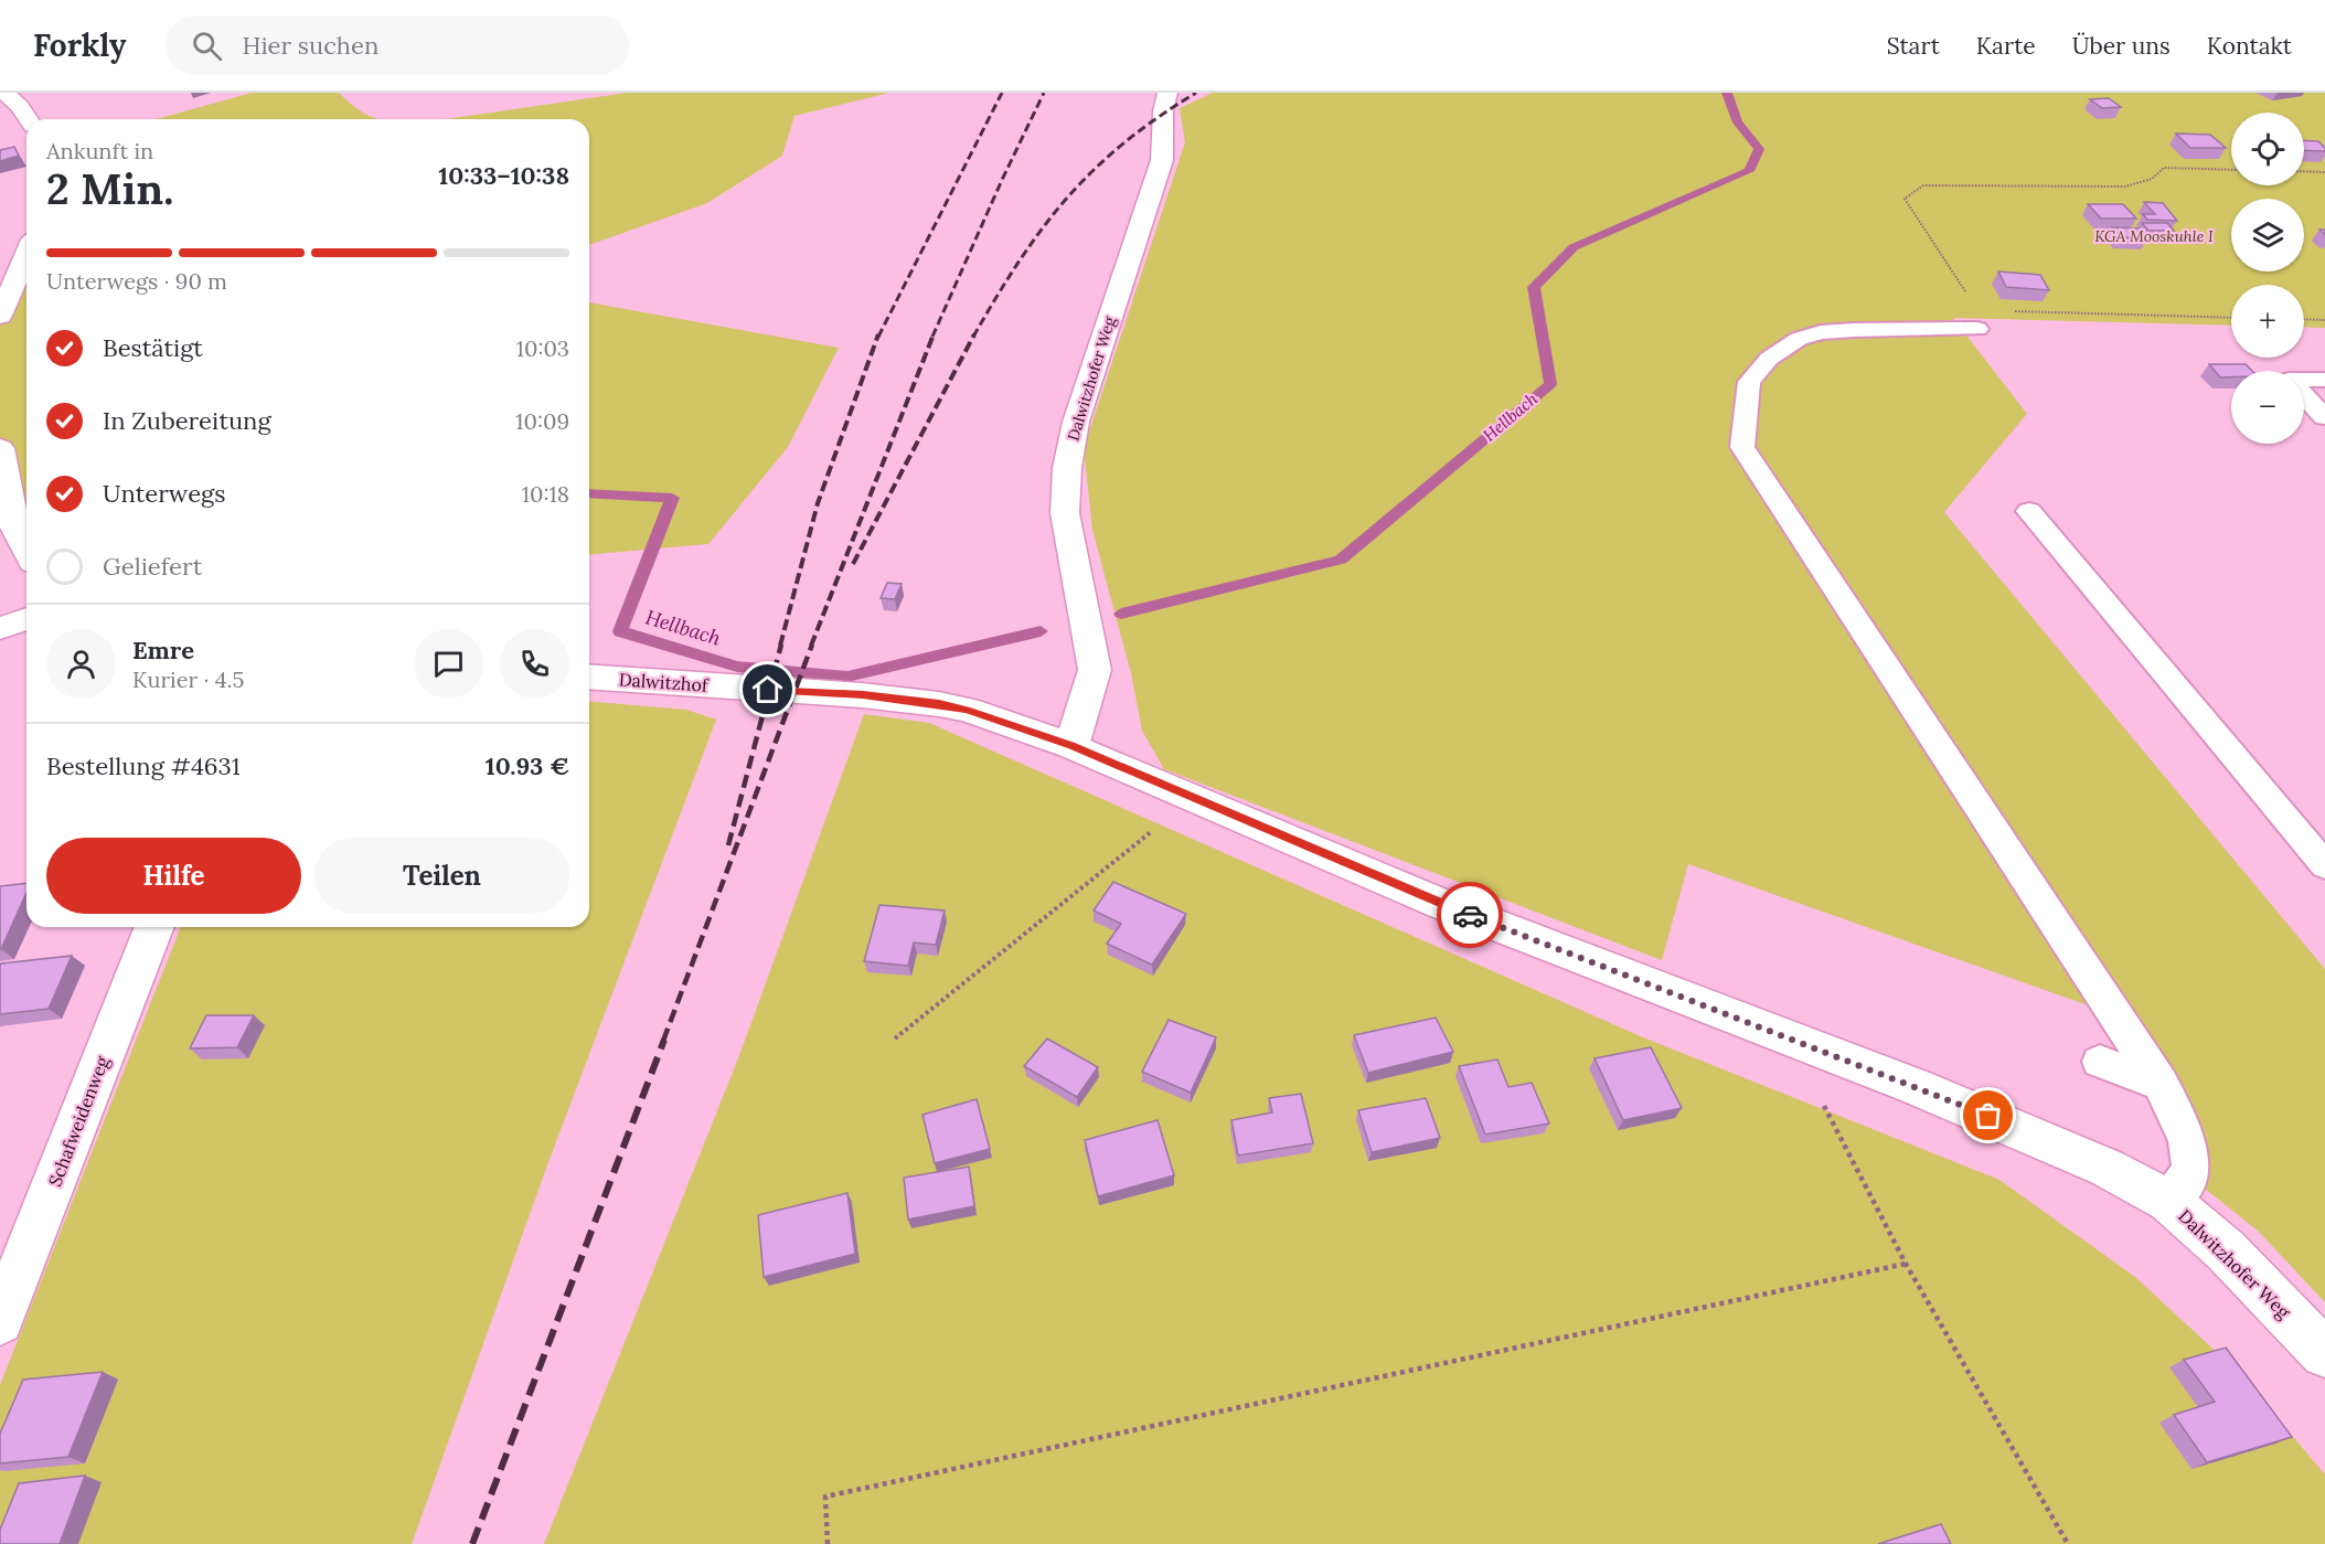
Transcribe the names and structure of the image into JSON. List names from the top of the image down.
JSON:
{
  "streets": {
    "street": ["Dalwitzhofer Weg", "Dalwitzhof", "Schafweidenweg"]
  },
  "crossings": [
    ["Dalwitzhofer Weg", "Dalwitzhof"]
  ],
  "water": ["Hellbach"],
  "parks": ["KGA Mooskuhle I"],
  "page": {
    "header": "Forkly",
    "search": "Hier suchen",
    "nav": [
      "Start",
      "Karte",
      "Über uns",
      "Kontakt"
    ],
    "map_buttons": ["+", "−"],
    "heading": ["2 Min.", "Ankunft in", "10:33–10:38"],
    "panel": [
      "Emre",
      "Kurier · 4.5",
      "Bestellung #4631",
      "10.93 €"
    ],
    "bar": "Unterwegs · 90 m",
    "list": [
      ["Bestätigt", "10:03"],
      ["In Zubereitung", "10:09"],
      ["Unterwegs", "10:18"],
      "Geliefert"
    ],
    "buttons": ["Hilfe", "Teilen"]
  }
}
